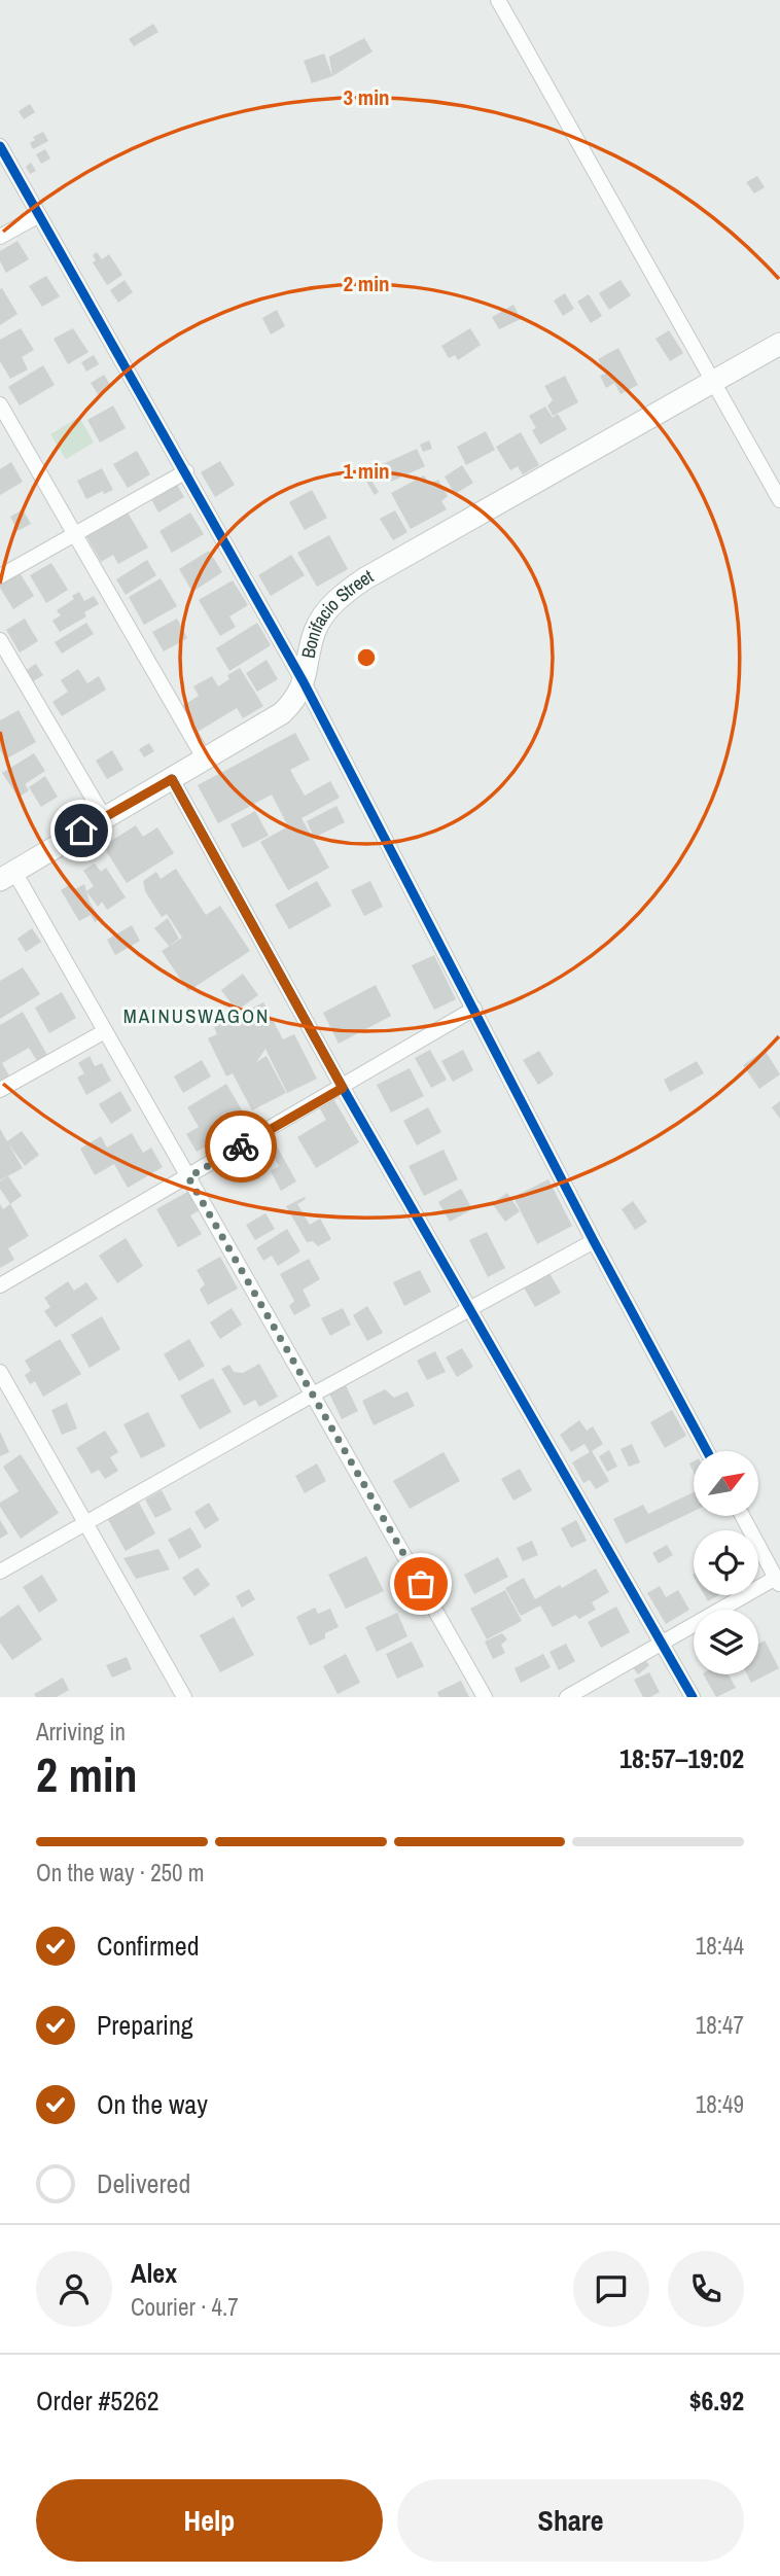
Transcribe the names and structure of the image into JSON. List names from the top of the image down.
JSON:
{
  "streets": {
    "street": ["Bonifacio Street"]
  },
  "districts": ["MAINUSWAGON"],
  "north": "top right",
  "page": {
    "heading": ["2 min", "Arriving in", "18:57–19:02"],
    "panel": [
      "Alex",
      "Courier · 4.7",
      "Order #5262",
      "$6.92"
    ],
    "bar": "On the way · 250 m",
    "list": [
      ["Confirmed", "18:44"],
      ["Preparing", "18:47"],
      ["On the way", "18:49"],
      "Delivered"
    ],
    "buttons": ["Help", "Share"]
  },
  "rings": ["3 min", "2 min", "1 min"]
}
